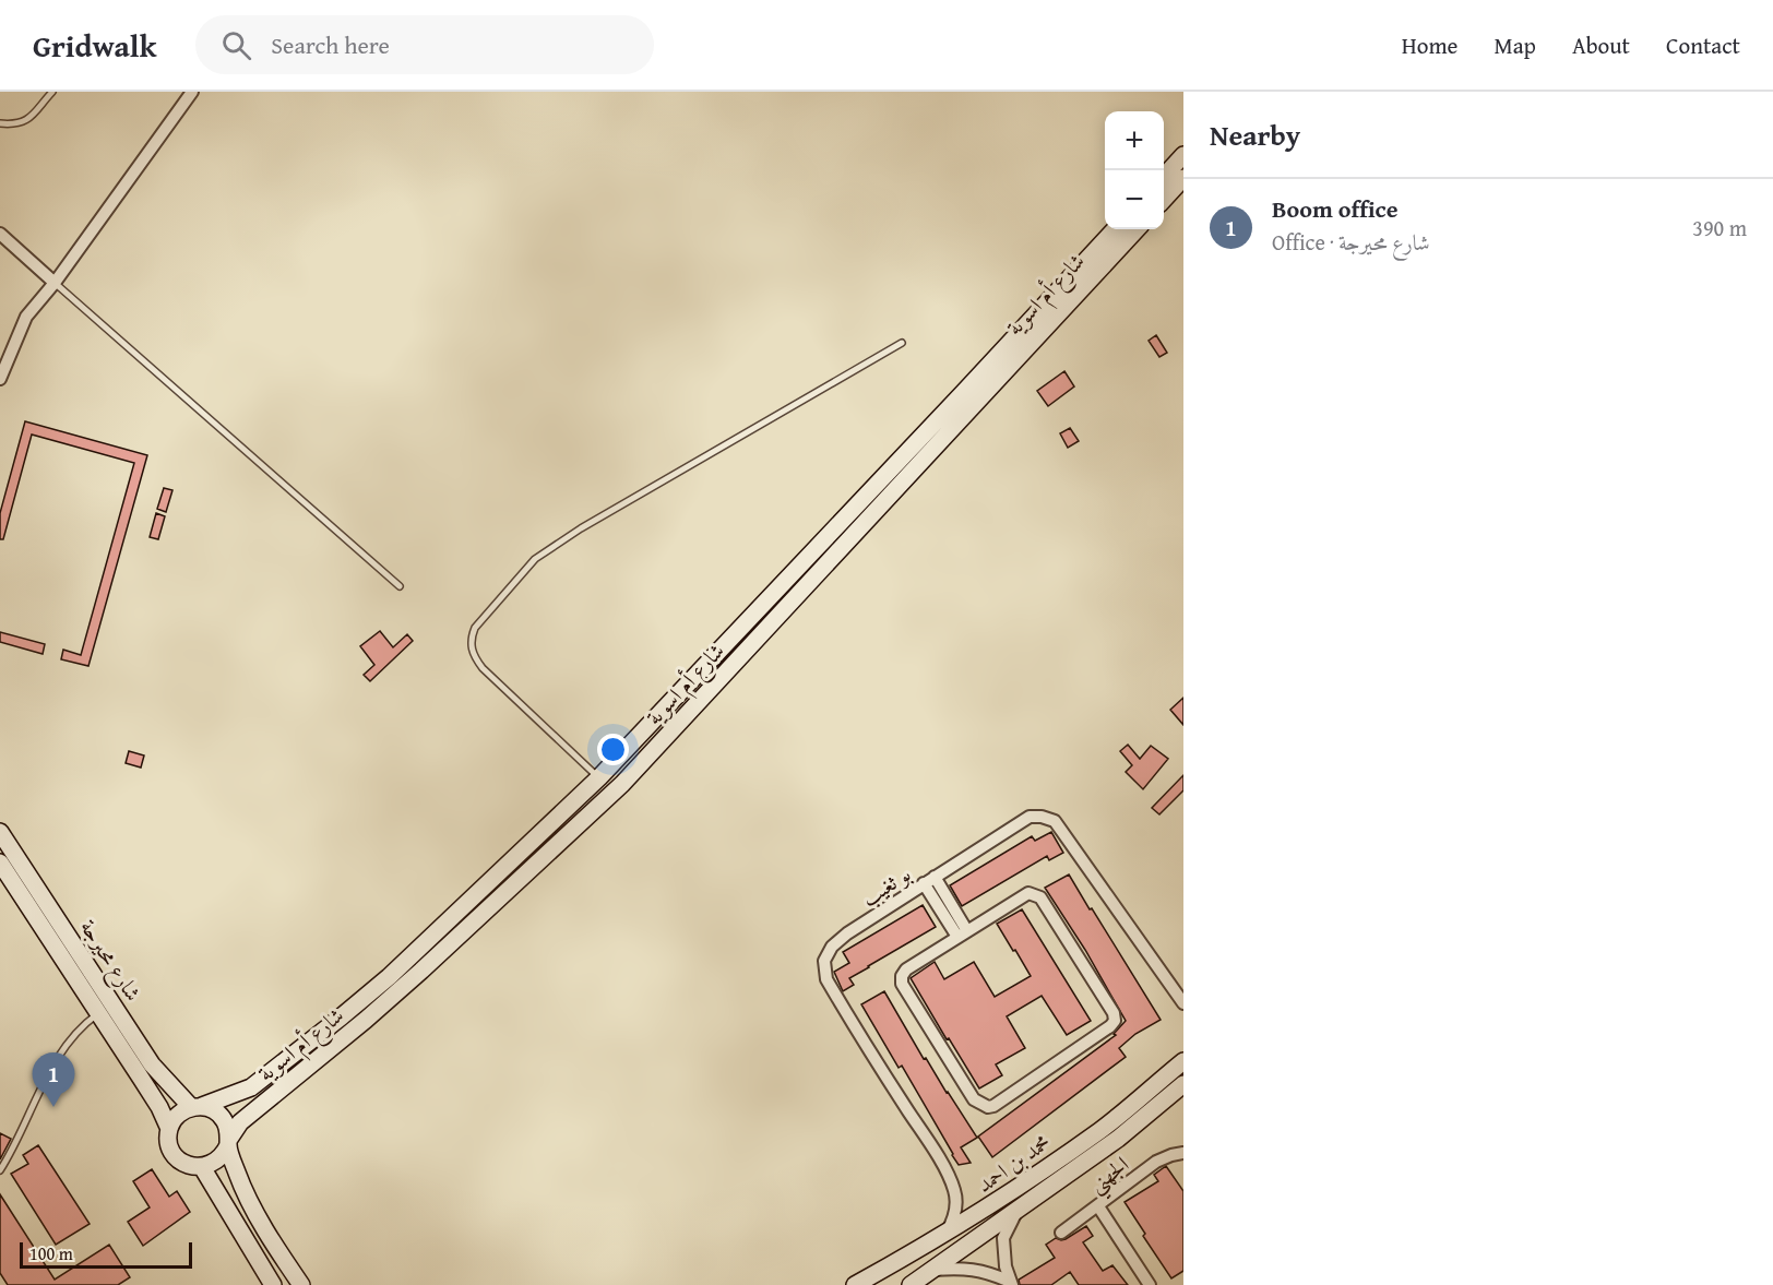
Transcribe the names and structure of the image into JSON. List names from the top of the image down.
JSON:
{
  "streets": {
    "street": [
      "شارع أم اسوية",
      "بو ثغيب",
      "شارع محيرجة",
      "محمد بن احمد",
      "الجهني"
    ]
  },
  "crossings": [
    ["شارع أم اسوية", "شارع محيرجة"],
    ["بو ثغيب", "محمد بن احمد"]
  ],
  "scale_bar": "100 m",
  "page": {
    "header": "Gridwalk",
    "search": "Search here",
    "nav": [
      "Home",
      "Map",
      "About",
      "Contact"
    ],
    "heading": "Nearby",
    "map_buttons": ["+", "−"],
    "list": [
      {
        "mark": "1",
        "name": "Boom office",
        "note": "Office · شارع محيرجة",
        "value": "390 m"
      }
    ],
    "pins": "1",
    "scale": "100 m"
  }
}
